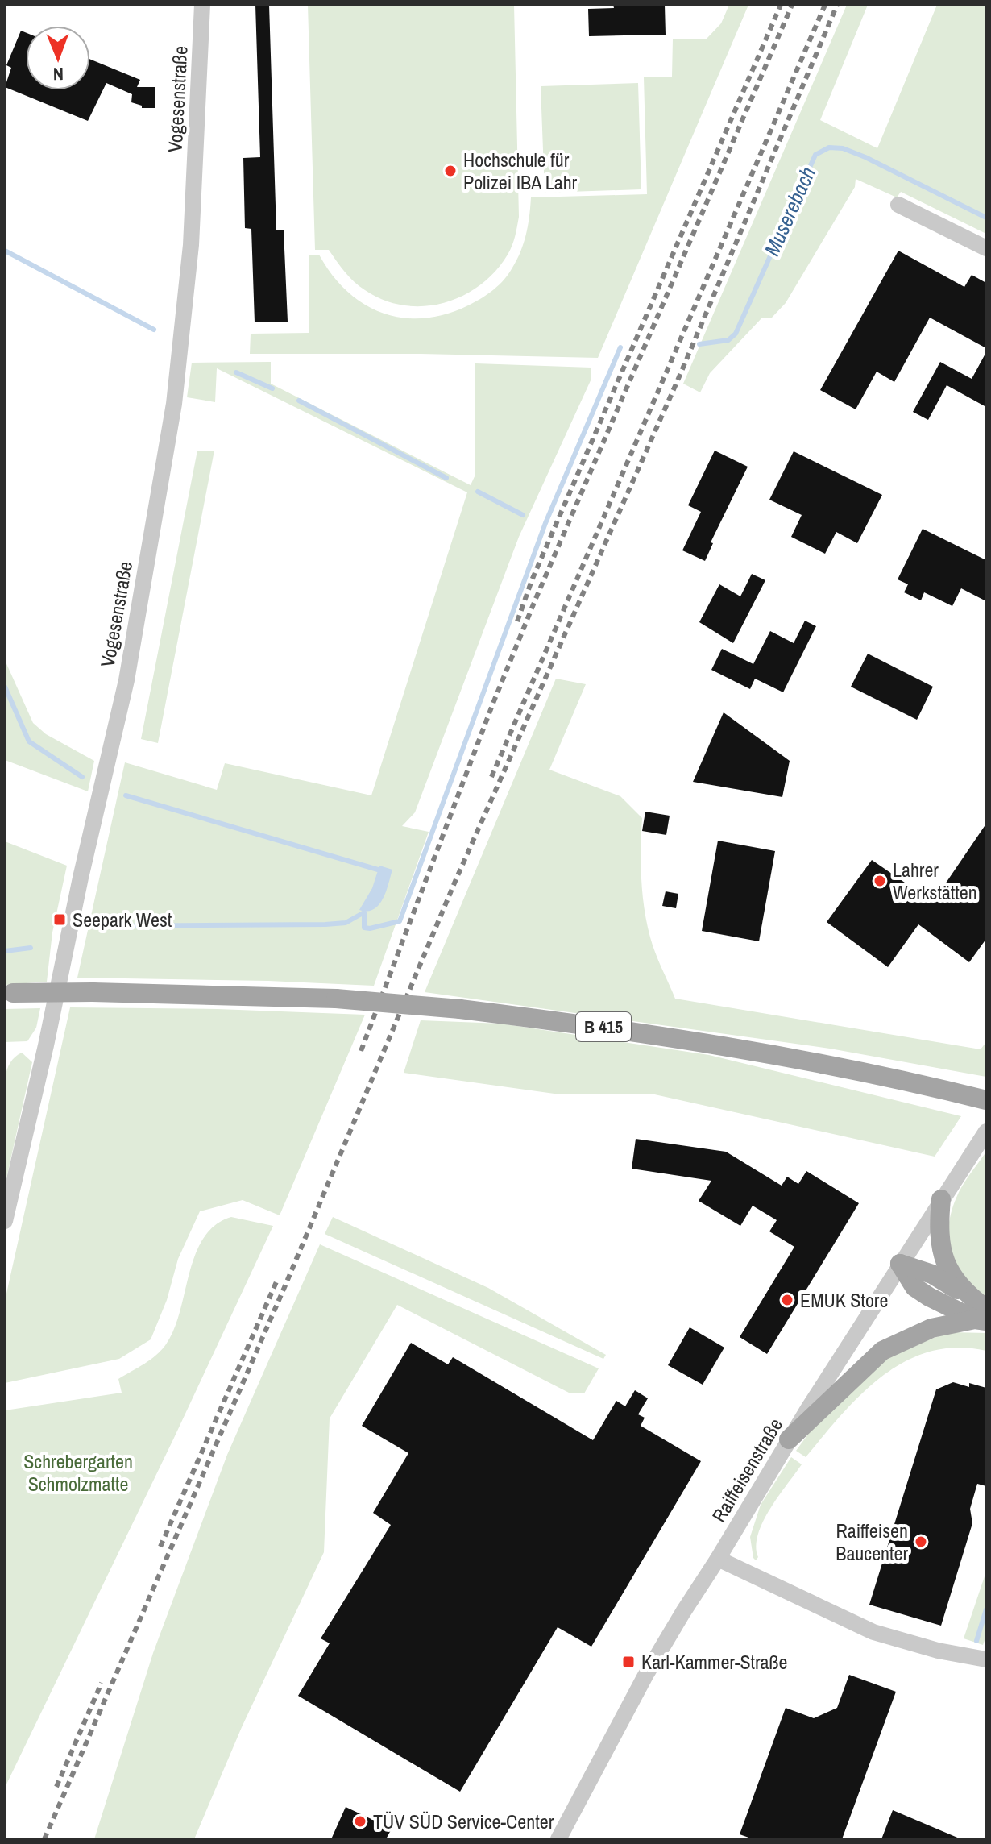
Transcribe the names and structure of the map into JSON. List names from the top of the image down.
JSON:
{
  "streets": {
    "main road": ["B 415"],
    "street": ["Vogesenstraße", "Raiffeisenstraße"]
  },
  "water": ["Muserebach"],
  "parks": ["Schrebergarten Schmolzmatte"],
  "places": {
    "other": [
      "Hochschule für Polizei IBA Lahr",
      "Lahrer Werkstätten",
      "EMUK Store",
      "Raiffeisen Baucenter",
      "TÜV SÜD Service-Center"
    ],
    "transit": ["Seepark West", "Karl-Kammer-Straße"]
  },
  "north": "bottom"
}
